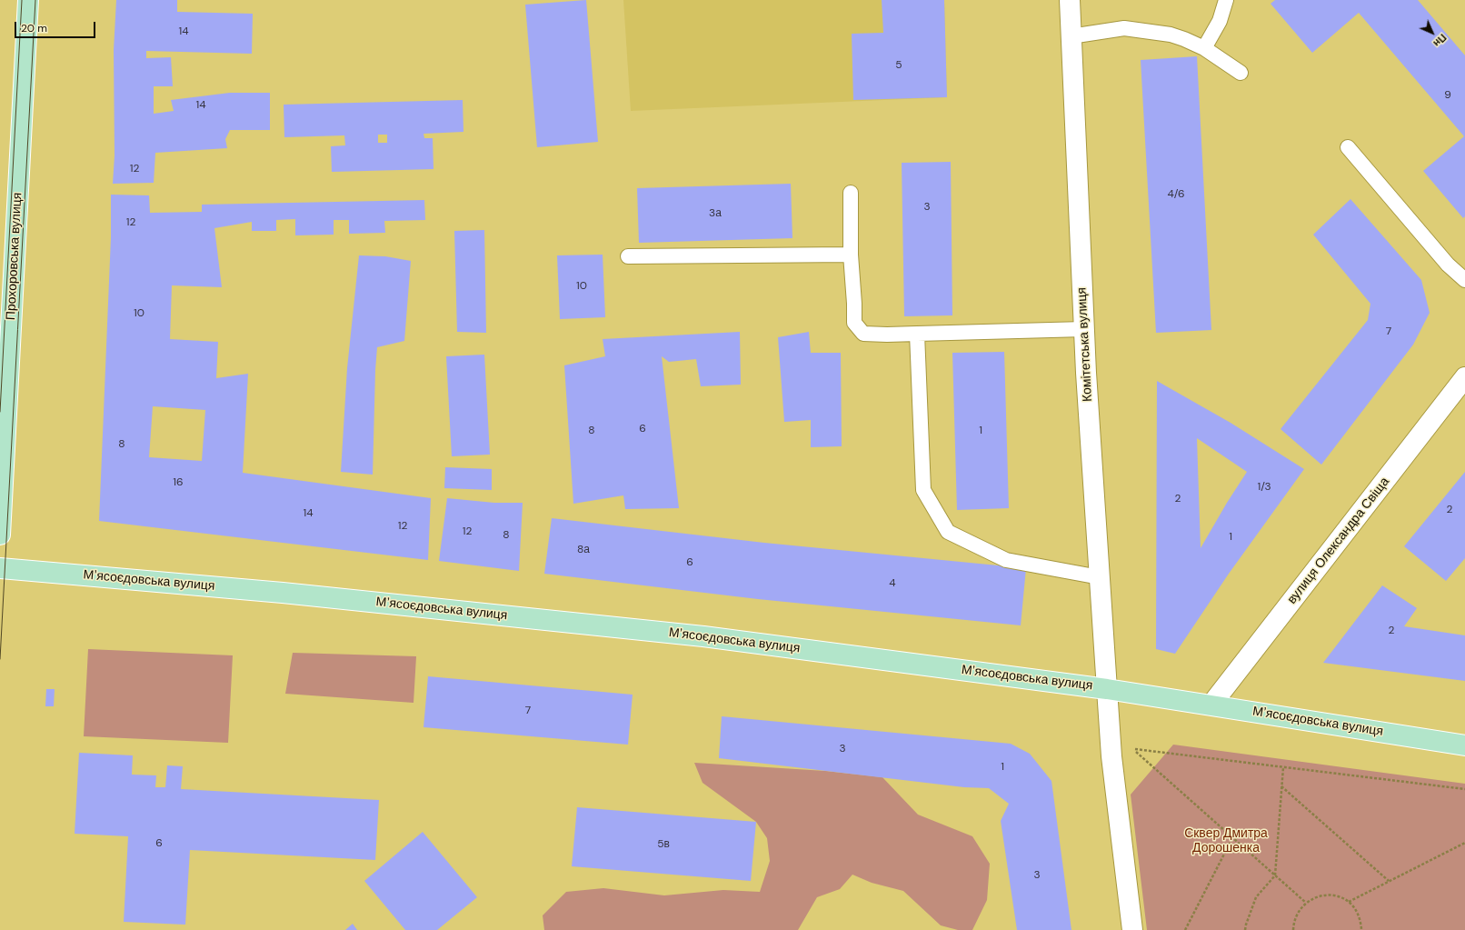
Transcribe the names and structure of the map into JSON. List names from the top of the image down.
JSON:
{
  "streets": {
    "main road": ["Прохоровська вулиця", "Мʼясоєдовська вулиця"],
    "street": ["Комітетська вулиця", "вулиця Олександра Свіща"]
  },
  "crossings": [
    ["Комітетська вулиця", "Мʼясоєдовська вулиця"],
    ["вулиця Олександра Свіща", "Мʼясоєдовська вулиця"]
  ],
  "parks": ["Сквер Дмитра Дорошенка"],
  "house_numbers": [
    "14",
    "5",
    "9",
    "14",
    "12",
    "4/6",
    "3",
    "3а",
    "12",
    "10",
    "10",
    "7",
    "6",
    "8",
    "1",
    "8",
    "16",
    "1/3",
    "2",
    "2",
    "14",
    "12",
    "12",
    "8",
    "1",
    "8а",
    "6",
    "4",
    "2",
    "7",
    "3",
    "1",
    "6",
    "5в",
    "3"
  ],
  "scale_bar": "20 m",
  "north": "bottom right"
}
